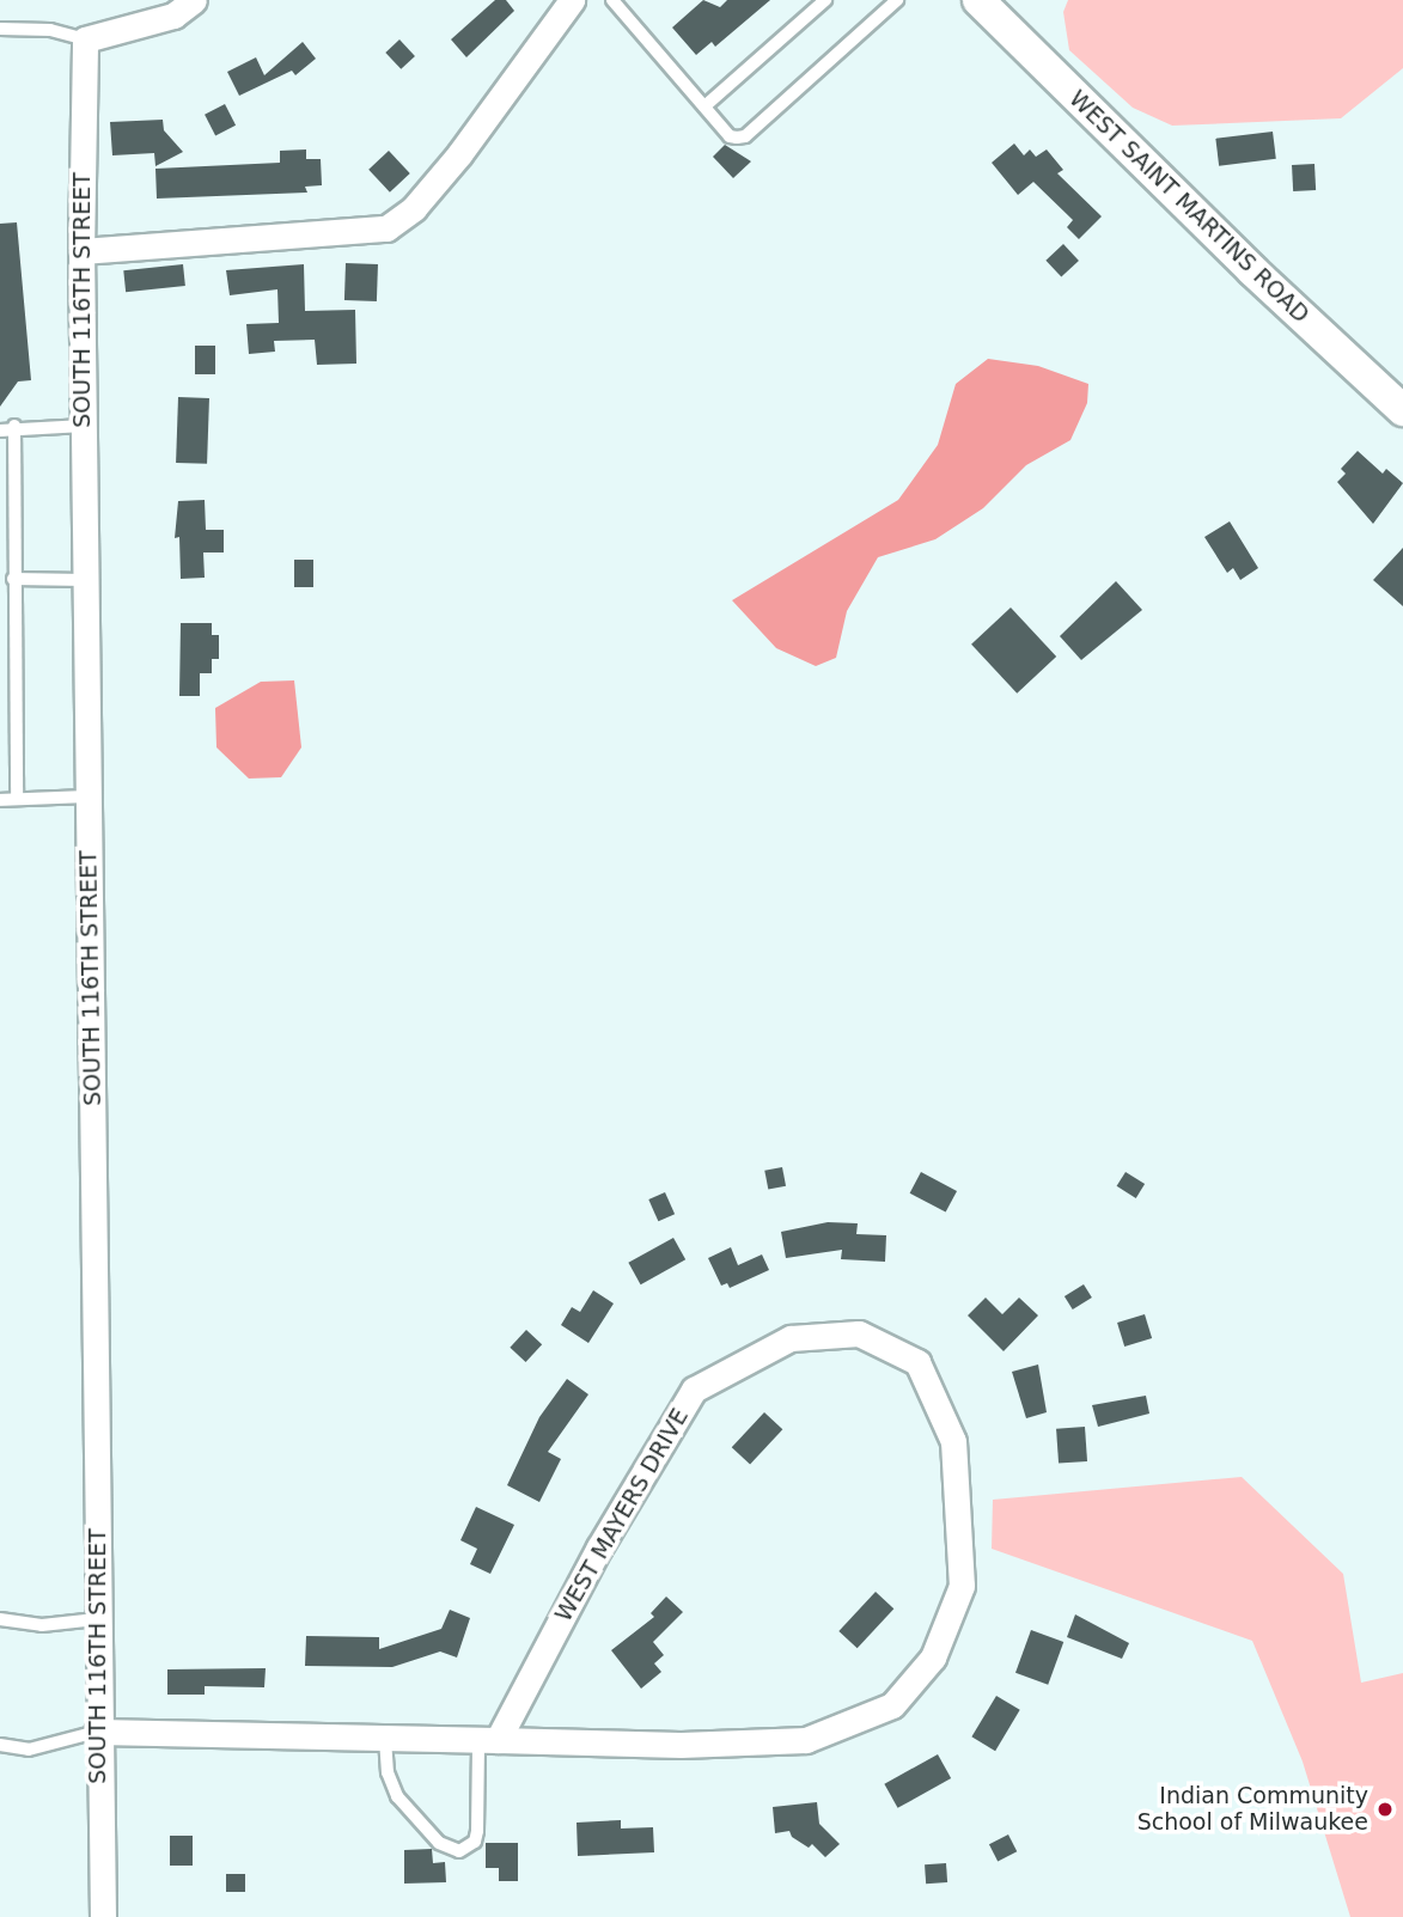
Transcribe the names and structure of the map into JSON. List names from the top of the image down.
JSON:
{
  "streets": {
    "street": ["WEST SAINT MARTINS ROAD", "SOUTH 116TH STREET", "WEST MAYERS DRIVE"]
  },
  "crossings": [
    ["SOUTH 116TH STREET", "WEST MAYERS DRIVE"]
  ],
  "places": ["Indian Community School of Milwaukee"]
}
